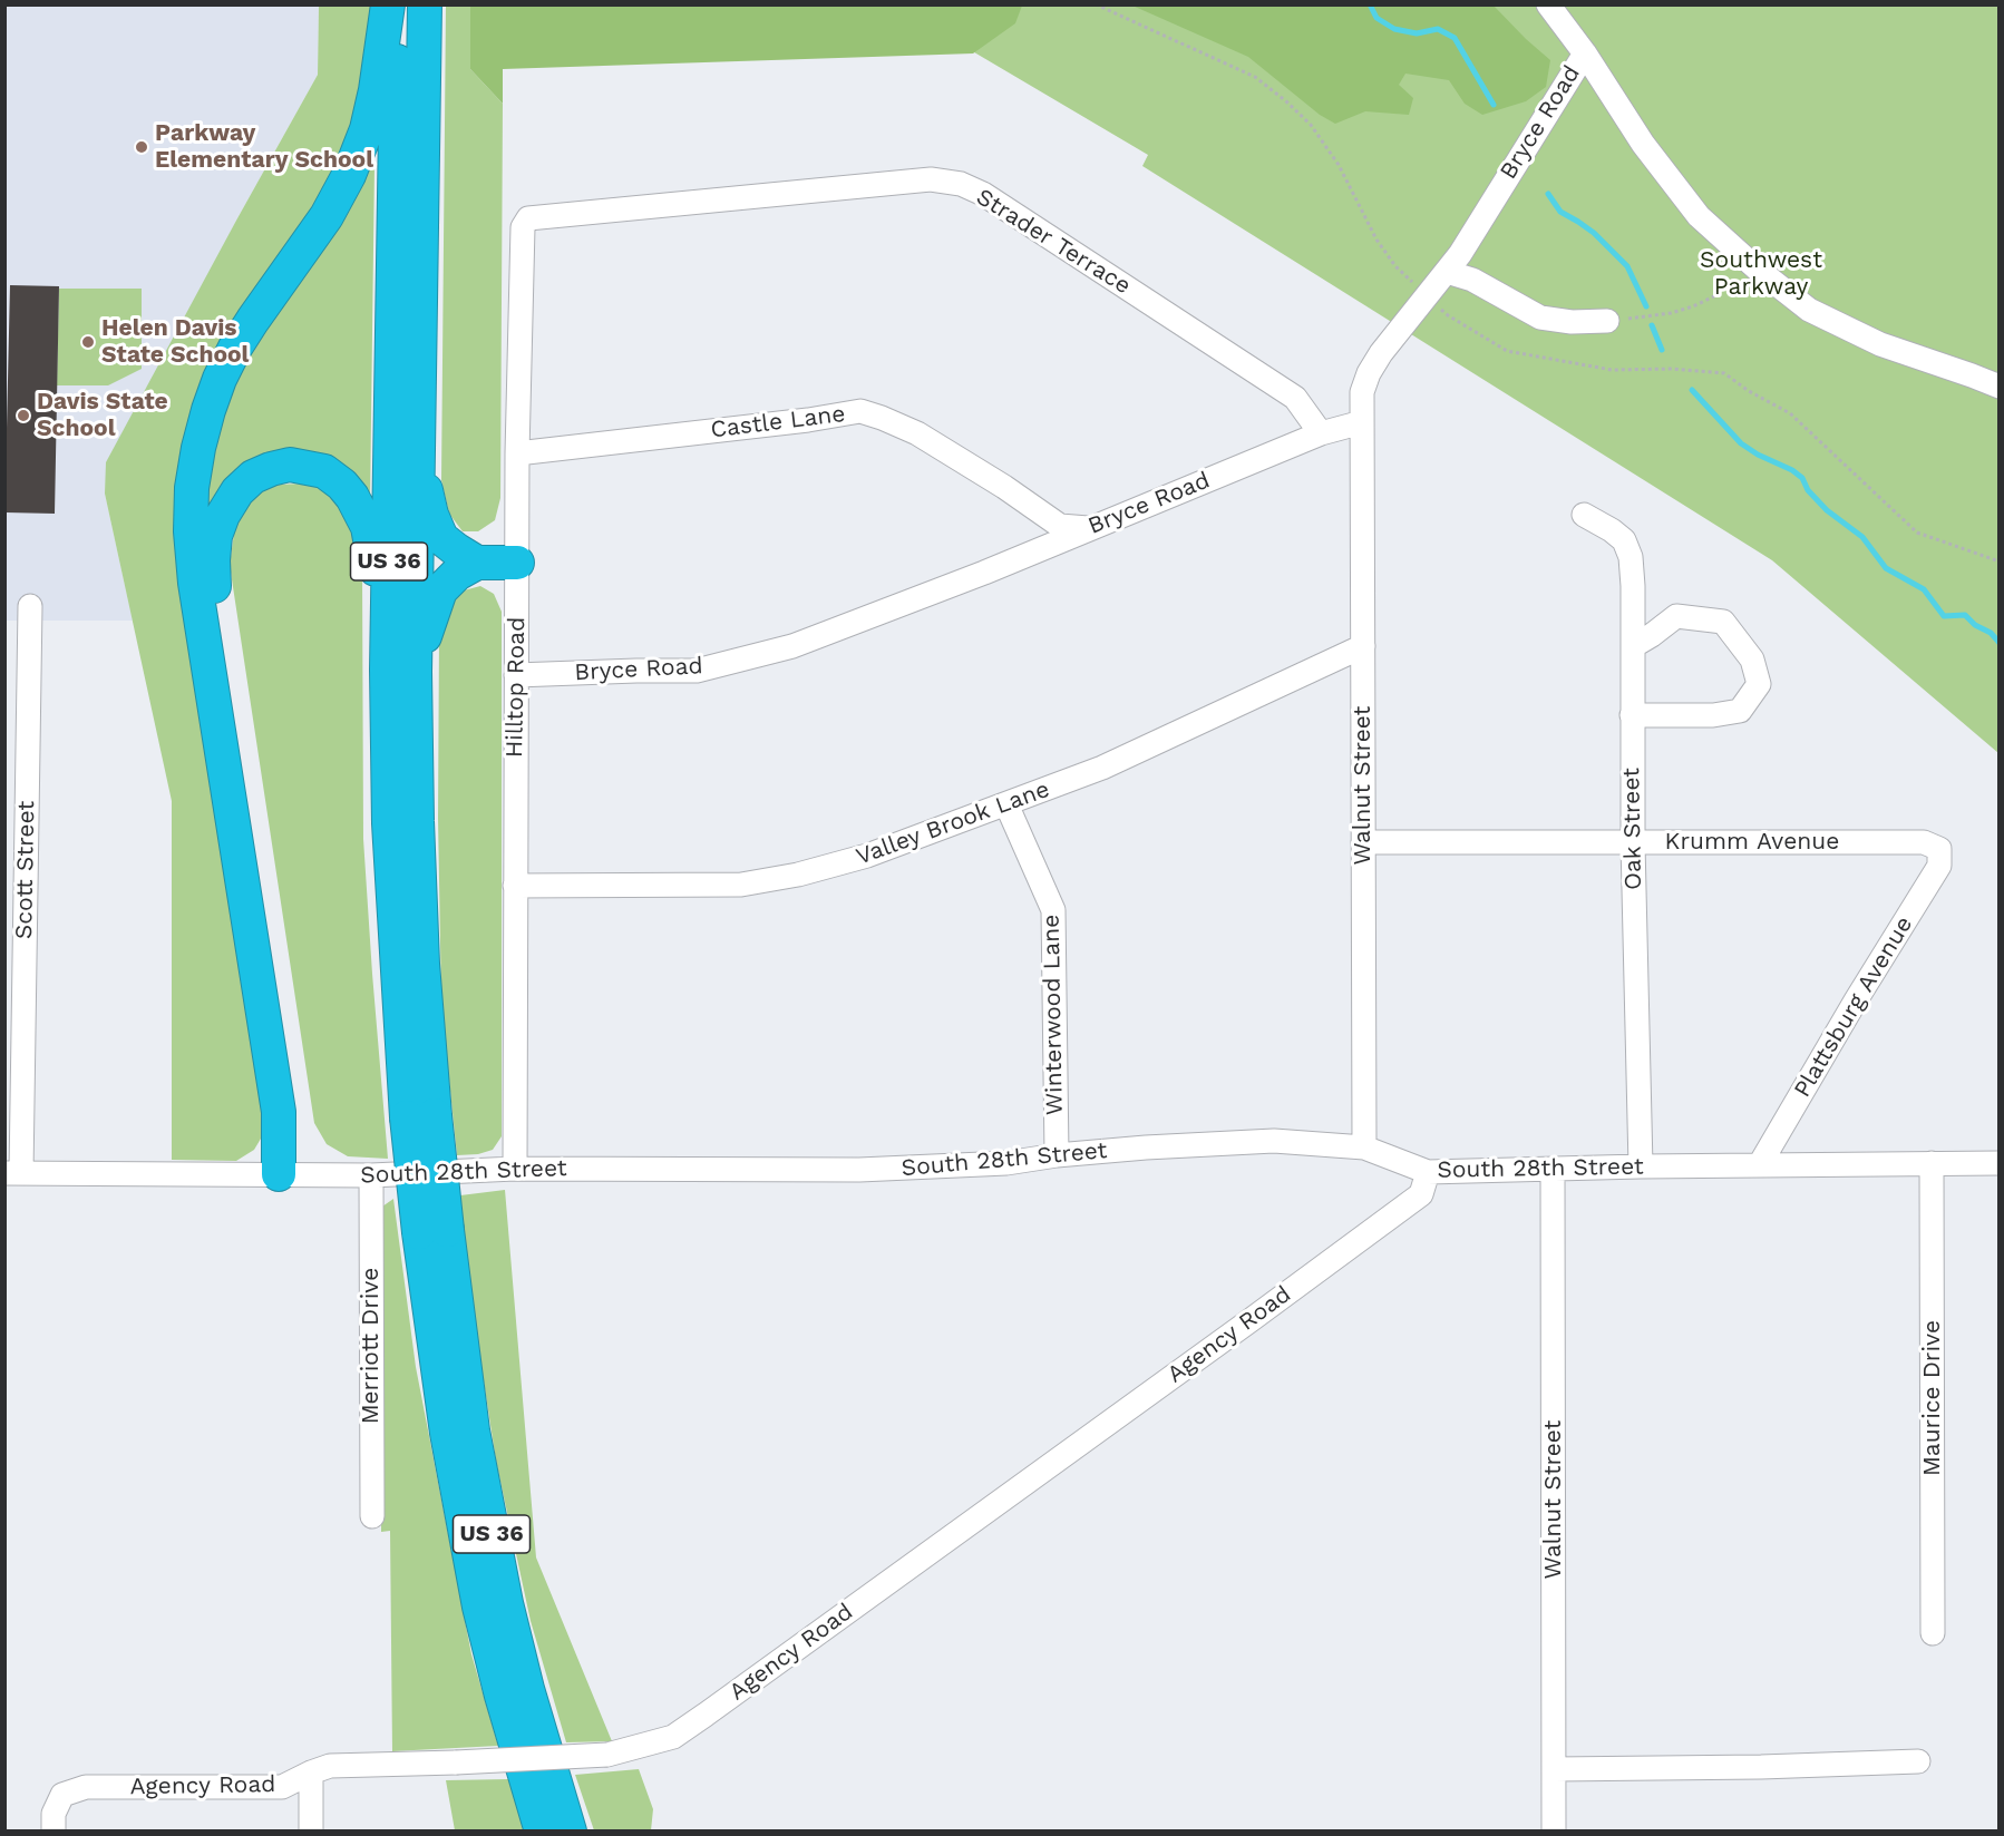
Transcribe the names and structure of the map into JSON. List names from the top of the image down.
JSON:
{
  "streets": {
    "highway": ["US 36"],
    "street": [
      "Bryce Road",
      "Strader Terrace",
      "Castle Lane",
      "Hilltop Road",
      "Walnut Street",
      "Valley Brook Lane",
      "Oak Street",
      "Krumm Avenue",
      "Scott Street",
      "Plattsburg Avenue",
      "Winterwood Lane",
      "South 28th Street",
      "Agency Road",
      "Merriott Drive",
      "Maurice Drive"
    ]
  },
  "crossings": [
    ["Bryce Road", "Strader Terrace"],
    ["Bryce Road", "Castle Lane"],
    ["Bryce Road", "Hilltop Road"],
    ["Bryce Road", "Walnut Street"],
    ["Strader Terrace", "Hilltop Road"],
    ["Castle Lane", "Hilltop Road"],
    ["Hilltop Road", "Valley Brook Lane"],
    ["Hilltop Road", "South 28th Street"],
    ["Walnut Street", "Valley Brook Lane"],
    ["Walnut Street", "Krumm Avenue"],
    ["Walnut Street", "South 28th Street"],
    ["Valley Brook Lane", "Winterwood Lane"],
    ["Oak Street", "Krumm Avenue"],
    ["Oak Street", "South 28th Street"],
    ["Krumm Avenue", "Plattsburg Avenue"],
    ["Scott Street", "South 28th Street"],
    ["Plattsburg Avenue", "South 28th Street"],
    ["Winterwood Lane", "South 28th Street"],
    ["South 28th Street", "Agency Road"],
    ["South 28th Street", "Merriott Drive"],
    ["South 28th Street", "Maurice Drive"]
  ],
  "parks": ["Southwest Parkway"],
  "places": ["Parkway Elementary School", "Helen Davis State School", "Davis State School"]
}
